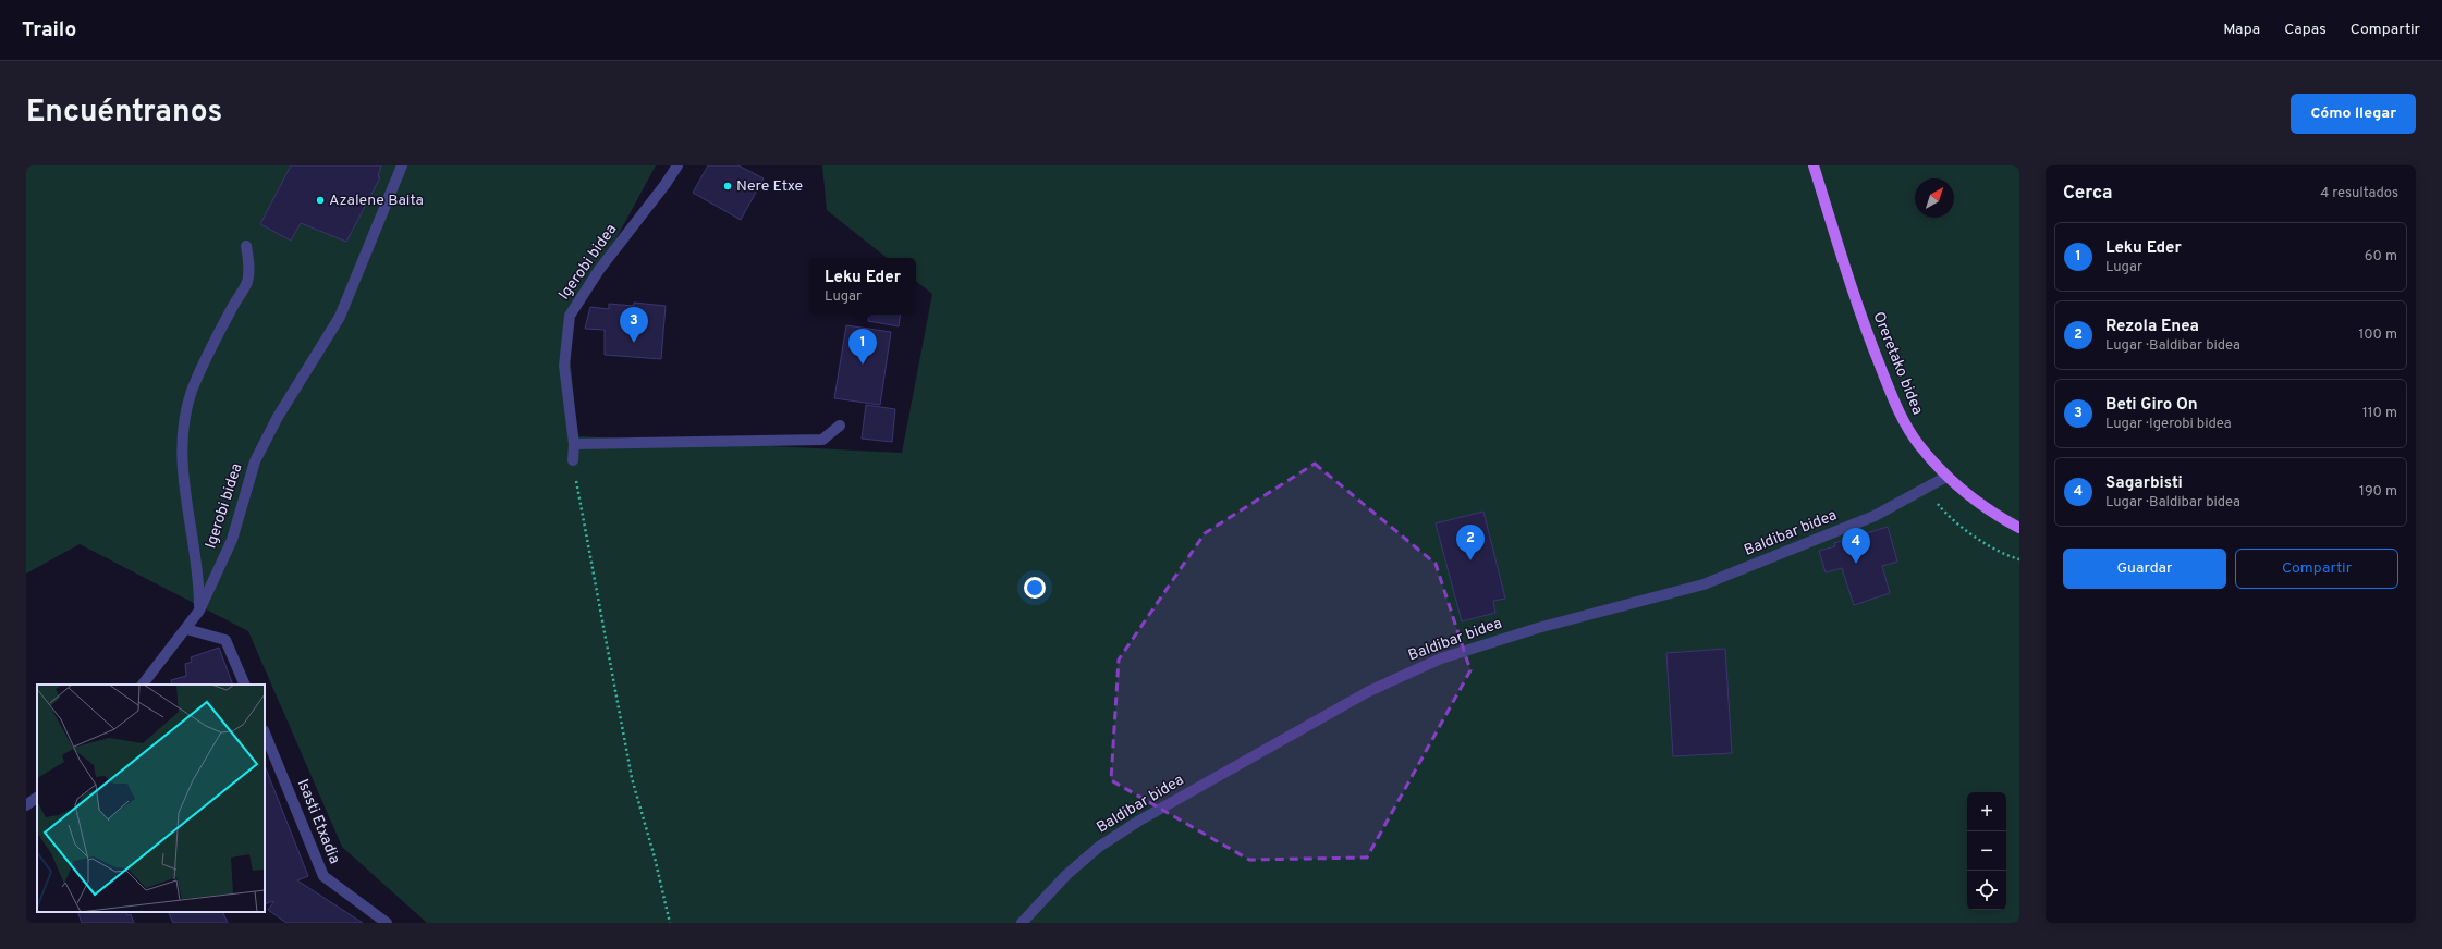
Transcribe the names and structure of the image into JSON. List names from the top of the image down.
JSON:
{
  "streets": {
    "main road": ["Oreretako bidea"],
    "street": ["Igerobi bidea", "Baldibar bidea", "Isasti Etxadia"]
  },
  "crossings": [
    ["Oreretako bidea", "Baldibar bidea"]
  ],
  "places": ["Nere Etxe", "Azalene Baita"],
  "north": "top right",
  "page": {
    "header": "Trailo",
    "nav": ["Mapa", "Capas", "Compartir"],
    "title": "Encuéntranos",
    "buttons": [
      "Cómo llegar",
      ["Guardar", "Compartir"]
    ],
    "heading": ["Cerca", "4 resultados"],
    "list": [
      {
        "mark": "1",
        "name": "Leku Eder",
        "note": "Lugar",
        "value": "60 m"
      },
      {
        "mark": "2",
        "name": "Rezola Enea",
        "note": "Lugar · Baldibar bidea",
        "value": "100 m"
      },
      {
        "mark": "3",
        "name": "Beti Giro On",
        "note": "Lugar · Igerobi bidea",
        "value": "110 m"
      },
      {
        "mark": "4",
        "name": "Sagarbisti",
        "note": "Lugar · Baldibar bidea",
        "value": "190 m"
      }
    ],
    "popup": ["Leku Eder", "Lugar"],
    "pins": [
      "3",
      "1",
      "2",
      "4"
    ],
    "map_buttons": ["+", "−"]
  }
}
